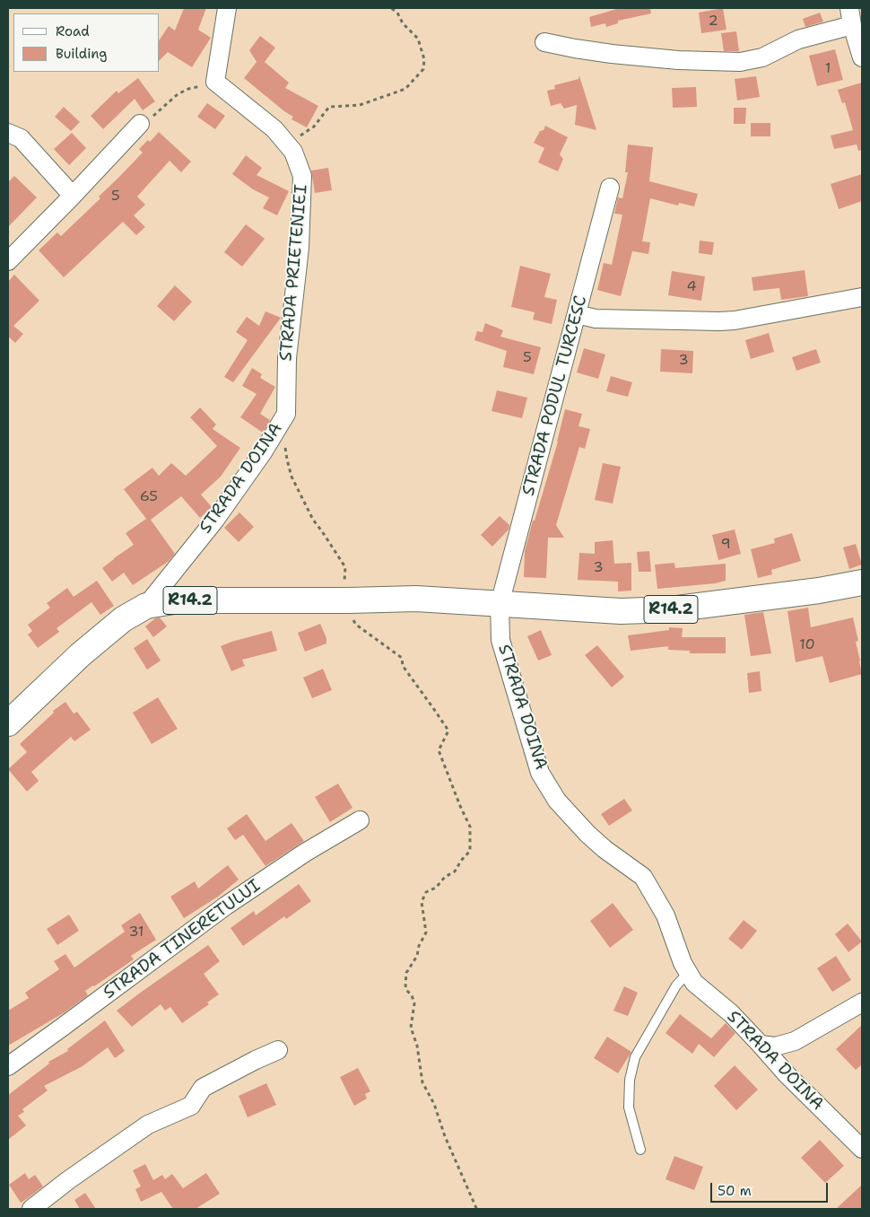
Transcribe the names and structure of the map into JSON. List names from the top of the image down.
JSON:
{
  "streets": {
    "main road": ["STRADA DOINA", "R14.2"],
    "street": ["STRADA PRIETENIEI", "STRADA PODUL TURCESC", "STRADA TINERETULUI"]
  },
  "crossings": [
    ["STRADA PRIETENIEI", "STRADA DOINA"],
    ["STRADA PODUL TURCESC", "STRADA DOINA"],
    ["STRADA PODUL TURCESC", "R14.2"],
    ["STRADA DOINA", "R14.2"]
  ],
  "house_numbers": [
    "2",
    "1",
    "5",
    "4",
    "5",
    "3",
    "65",
    "9",
    "3",
    "10",
    "31"
  ],
  "legend": ["Road", "Building"],
  "scale_bar": "50 m"
}
